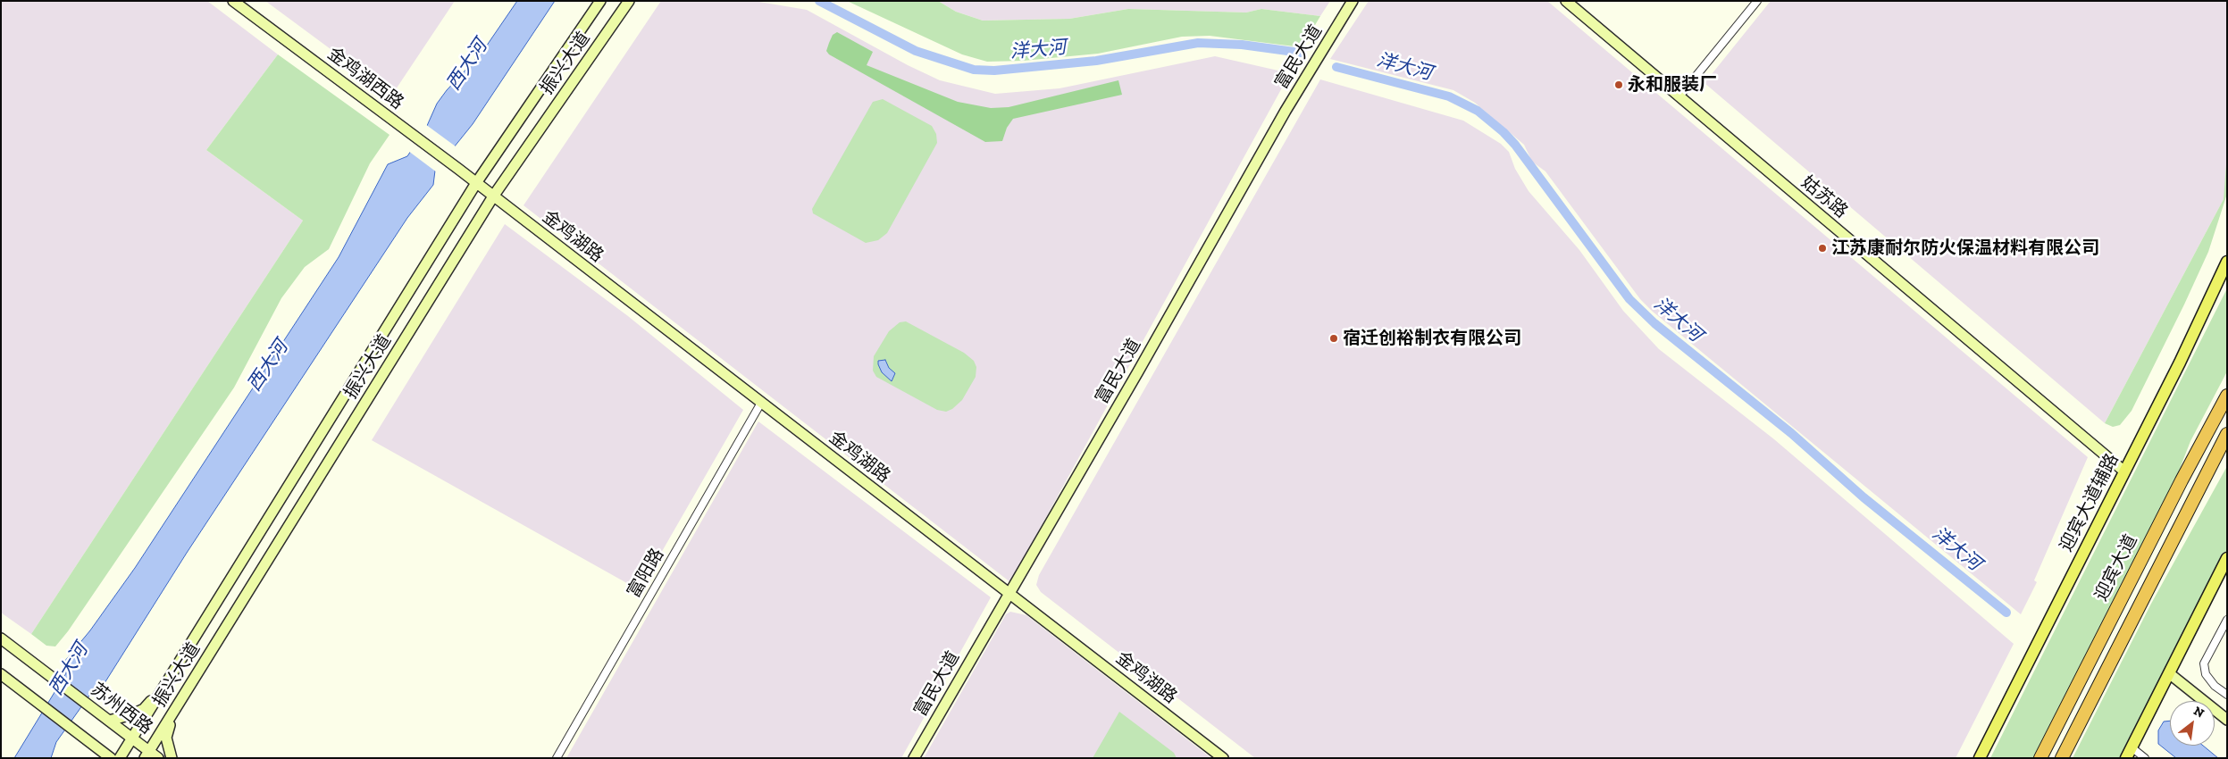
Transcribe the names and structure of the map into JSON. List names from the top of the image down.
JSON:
{
  "streets": {
    "highway": ["迎宾大道"],
    "main road": ["迎宾大道辅路"],
    "street": [
      "富民大道",
      "振兴大道",
      "金鸡湖西路",
      "姑苏路",
      "金鸡湖路",
      "富阳路",
      "苏州西路"
    ]
  },
  "crossings": [
    ["富民大道", "金鸡湖路"],
    ["振兴大道", "金鸡湖西路"],
    ["振兴大道", "金鸡湖路"],
    ["振兴大道", "苏州西路"],
    ["金鸡湖西路", "金鸡湖路"],
    ["姑苏路", "迎宾大道辅路"],
    ["金鸡湖路", "富阳路"]
  ],
  "water": ["洋大河", "西大河"],
  "places": ["永和服装厂", "江苏康耐尔防火保温材料有限公司", "宿迁创裕制衣有限公司"],
  "north": "top right"
}
